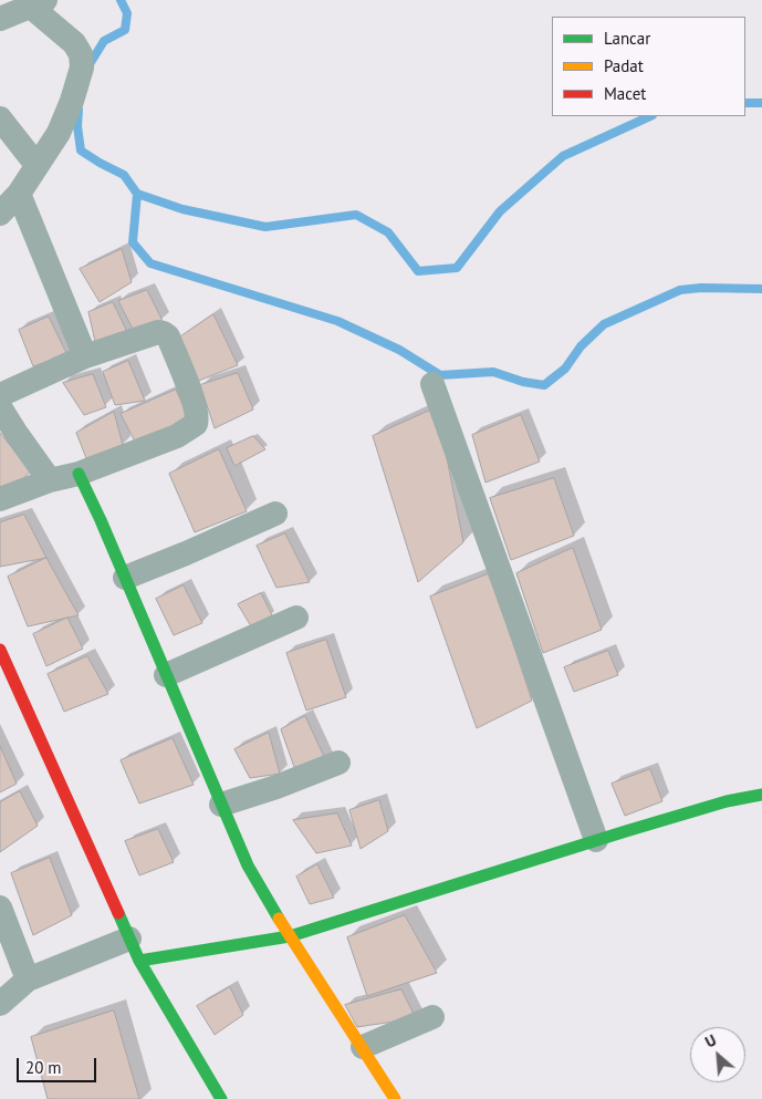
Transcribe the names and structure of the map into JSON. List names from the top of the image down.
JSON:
{
  "legend": ["Lancar", "Padat", "Macet"],
  "scale_bar": "20 m",
  "north": "top left"
}
